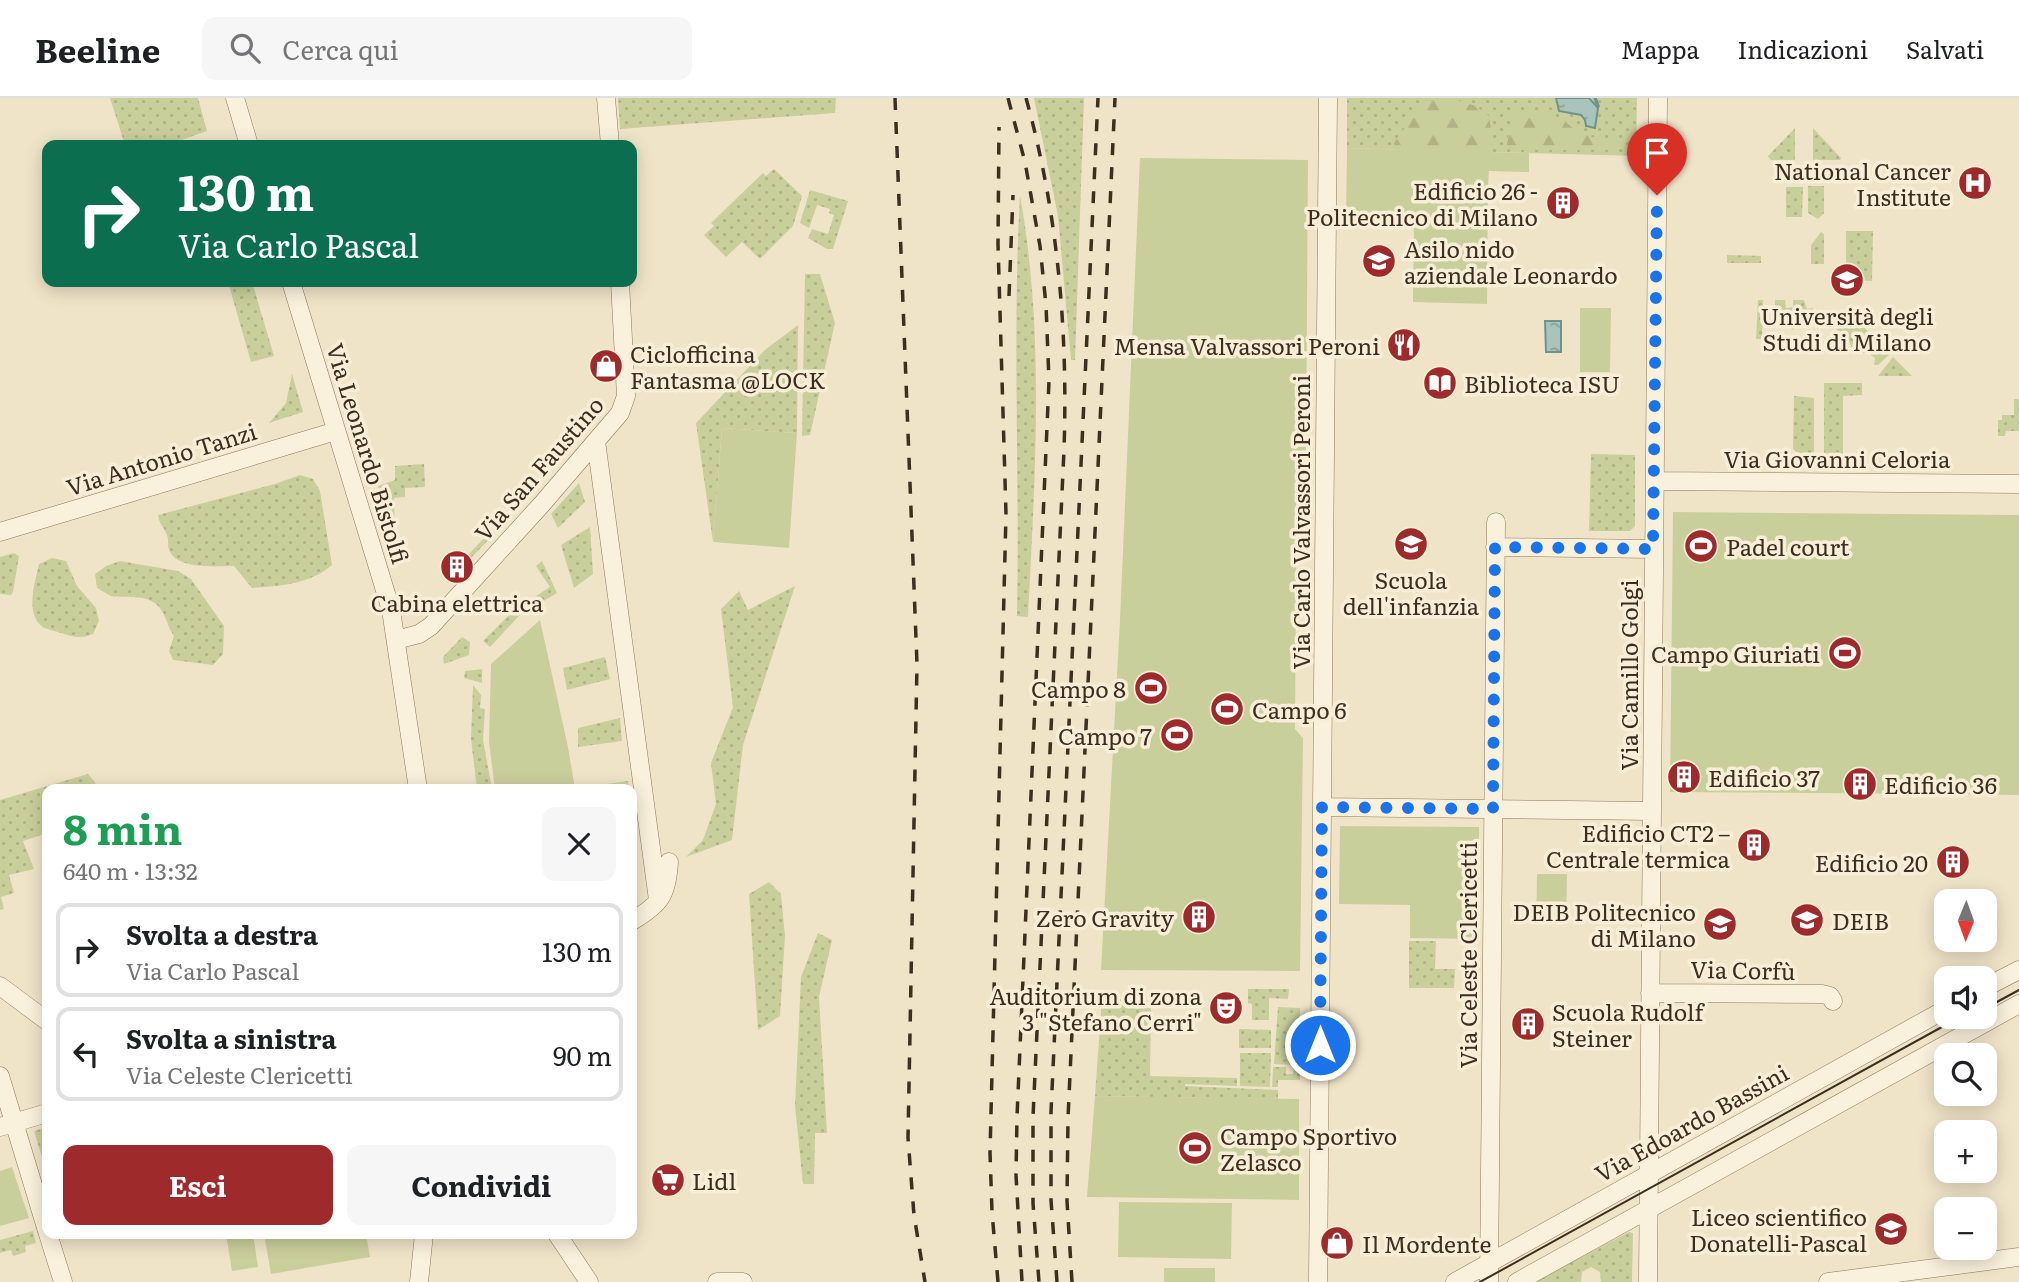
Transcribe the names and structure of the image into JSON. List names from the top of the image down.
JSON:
{
  "streets": {
    "street": [
      "Via Leonardo Bistolfi",
      "Via Antonio Tanzi",
      "Via Giovanni Celoria",
      "Via San Faustino",
      "Via Carlo Valvassori Peroni",
      "Via Camillo Golgi",
      "Via Celeste Clericetti",
      "Via Corfù",
      "Via Edoardo Bassini"
    ]
  },
  "crossings": [
    ["Via Leonardo Bistolfi", "Via Antonio Tanzi"],
    ["Via Leonardo Bistolfi", "Via San Faustino"],
    ["Via Giovanni Celoria", "Via Camillo Golgi"],
    ["Via Camillo Golgi", "Via Corfù"],
    ["Via Camillo Golgi", "Via Edoardo Bassini"],
    ["Via Celeste Clericetti", "Via Edoardo Bassini"]
  ],
  "places": {
    "hospital": ["National Cancer Institute"],
    "building": [
      "Edificio 26 - Politecnico di Milano",
      "Cabina elettrica",
      "Edificio 37",
      "Edificio 36",
      "Edificio CT2 – Centrale termica",
      "Edificio 20",
      "Zero Gravity",
      "Scuola Rudolf Steiner"
    ],
    "school or university": [
      "Asilo nido aziendale Leonardo",
      "Università degli Studi di Milano",
      "Scuola dell'infanzia",
      "DEIB",
      "DEIB Politecnico di Milano",
      "Liceo scientifico Donatelli-Pascal"
    ],
    "restaurant": ["Mensa Valvassori Peroni"],
    "shop": ["Ciclofficina Fantasma @LOCK", "Il Mordente"],
    "library": ["Biblioteca ISU"],
    "sports": [
      "Padel court",
      "Campo Giuriati",
      "Campo 8",
      "Campo 6",
      "Campo 7",
      "Campo Sportivo Zelasco"
    ],
    "theatre": ["Auditorium di zona 3 \"Stefano Cerri\""],
    "supermarket": ["Lidl"]
  },
  "north": "bottom",
  "page": {
    "header": "Beeline",
    "search": "Cerca qui",
    "nav": ["Mappa", "Indicazioni", "Salvati"],
    "turn": ["130 m", "Via Carlo Pascal"],
    "heading": ["8 min", "640 m · 13:32"],
    "map_buttons": ["+", "−"],
    "list": [
      {
        "name": "Svolta a destra",
        "note": "Via Carlo Pascal",
        "value": "130 m"
      },
      {
        "name": "Svolta a sinistra",
        "note": "Via Celeste Clericetti",
        "value": "90 m"
      }
    ],
    "buttons": ["Esci", "Condividi"]
  }
}
